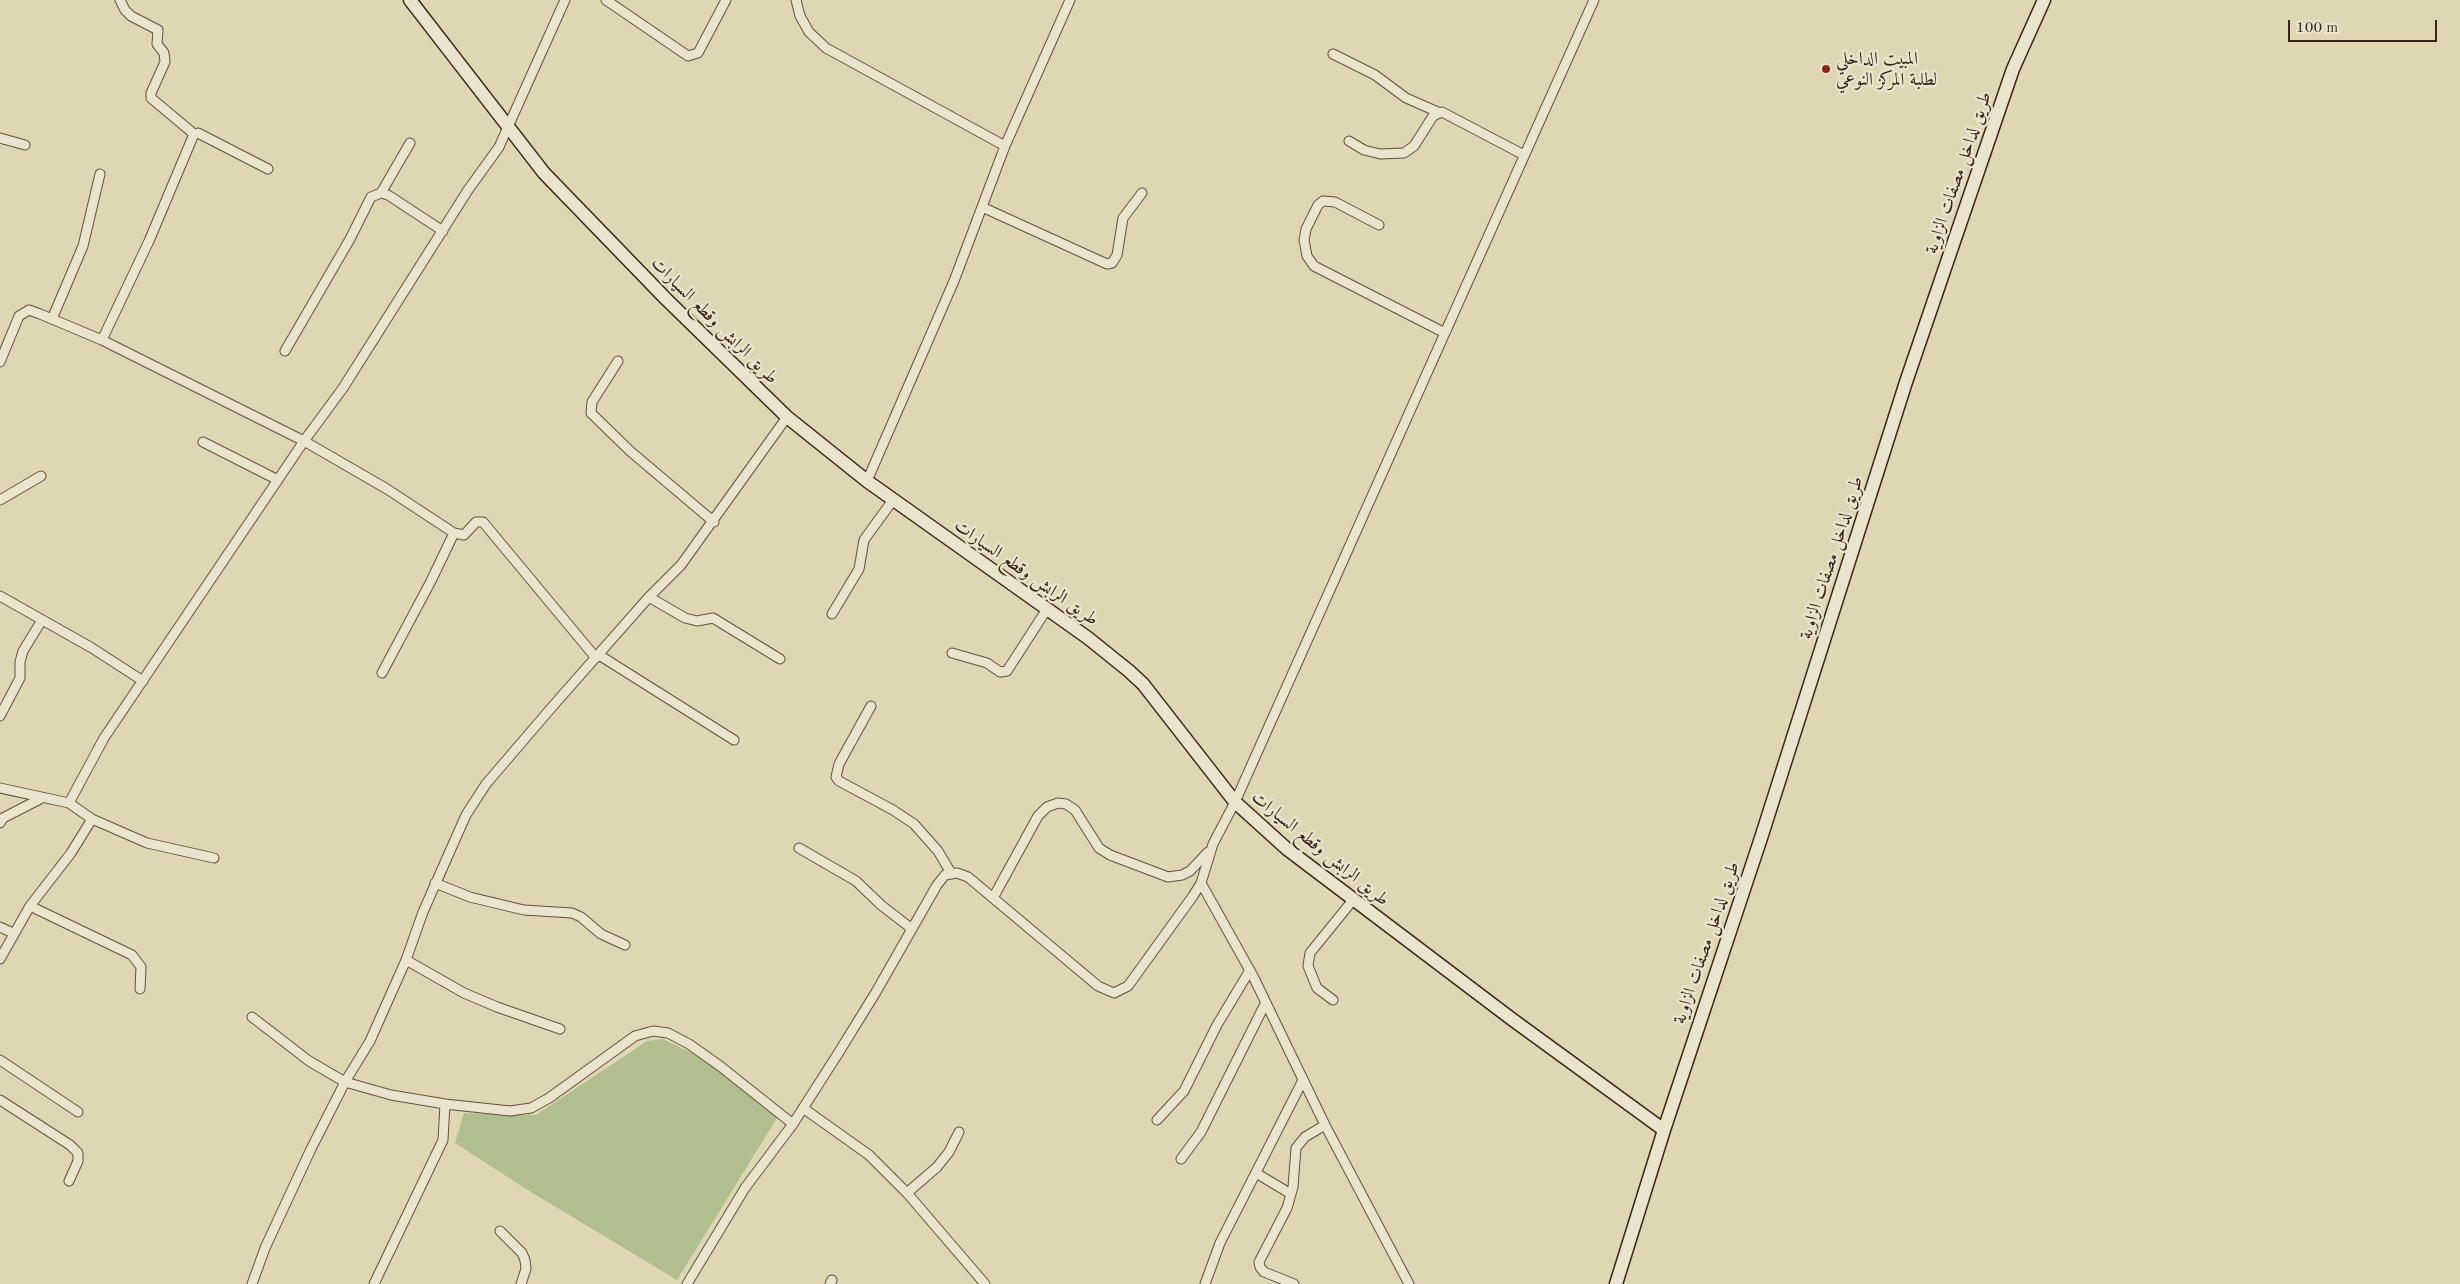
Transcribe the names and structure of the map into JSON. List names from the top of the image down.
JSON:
{
  "streets": {
    "main road": ["طريق لداخل مصفات الزاوية", "طريق الرابش وقطع السيارات"]
  },
  "crossings": [
    ["طريق لداخل مصفات الزاوية", "طريق الرابش وقطع السيارات"]
  ],
  "places": ["المبيت الداخلي لطلبة المركز النوعي"],
  "scale_bar": "100 m"
}
